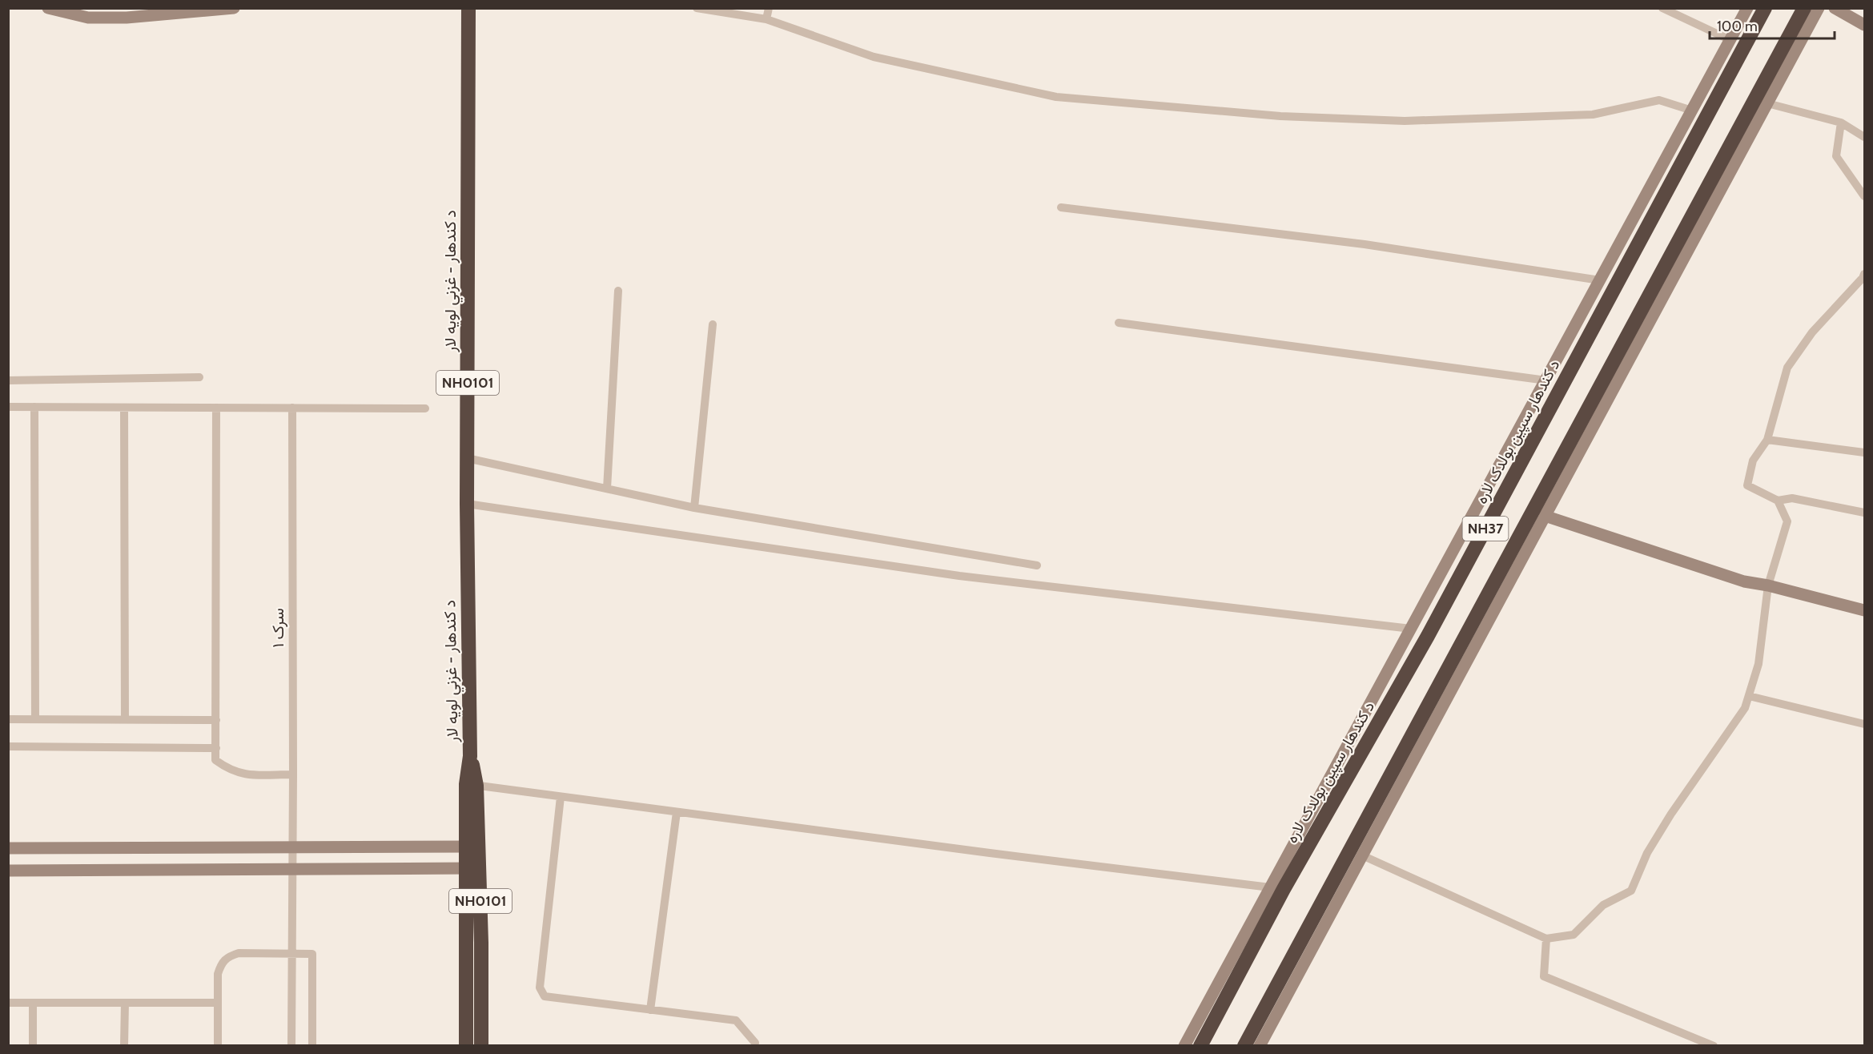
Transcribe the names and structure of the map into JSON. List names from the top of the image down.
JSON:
{
  "streets": {
    "highway": [
      "د کندهار - غزني لويه لار",
      "NH0101",
      "د کندهار سپین بولدک لاره",
      "NH37"
    ],
    "street": ["سرک ۱"]
  },
  "scale_bar": "100 m"
}
